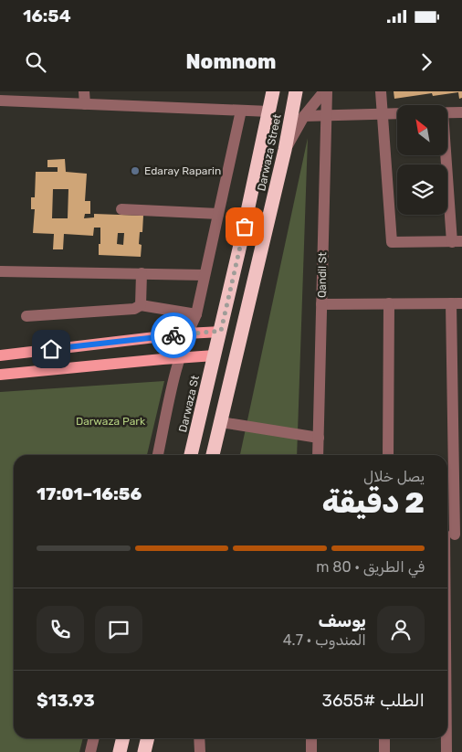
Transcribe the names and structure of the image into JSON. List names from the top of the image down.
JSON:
{
  "streets": {
    "highway": ["Darwaza Street", "Darwaza St"],
    "street": ["Qandil St"]
  },
  "parks": ["Darwaza Park"],
  "places": ["Edaray Raparin"],
  "north": "top left",
  "page": {
    "status": "16:54",
    "header": "Nomnom",
    "heading": ["2 دقيقة", "يصل خلال", "16:56–17:01"],
    "panel": [
      "يوسف",
      "المندوب · 4.7",
      "الطلب #3655",
      "$13.93"
    ],
    "bar": "في الطريق · 80 m"
  }
}
